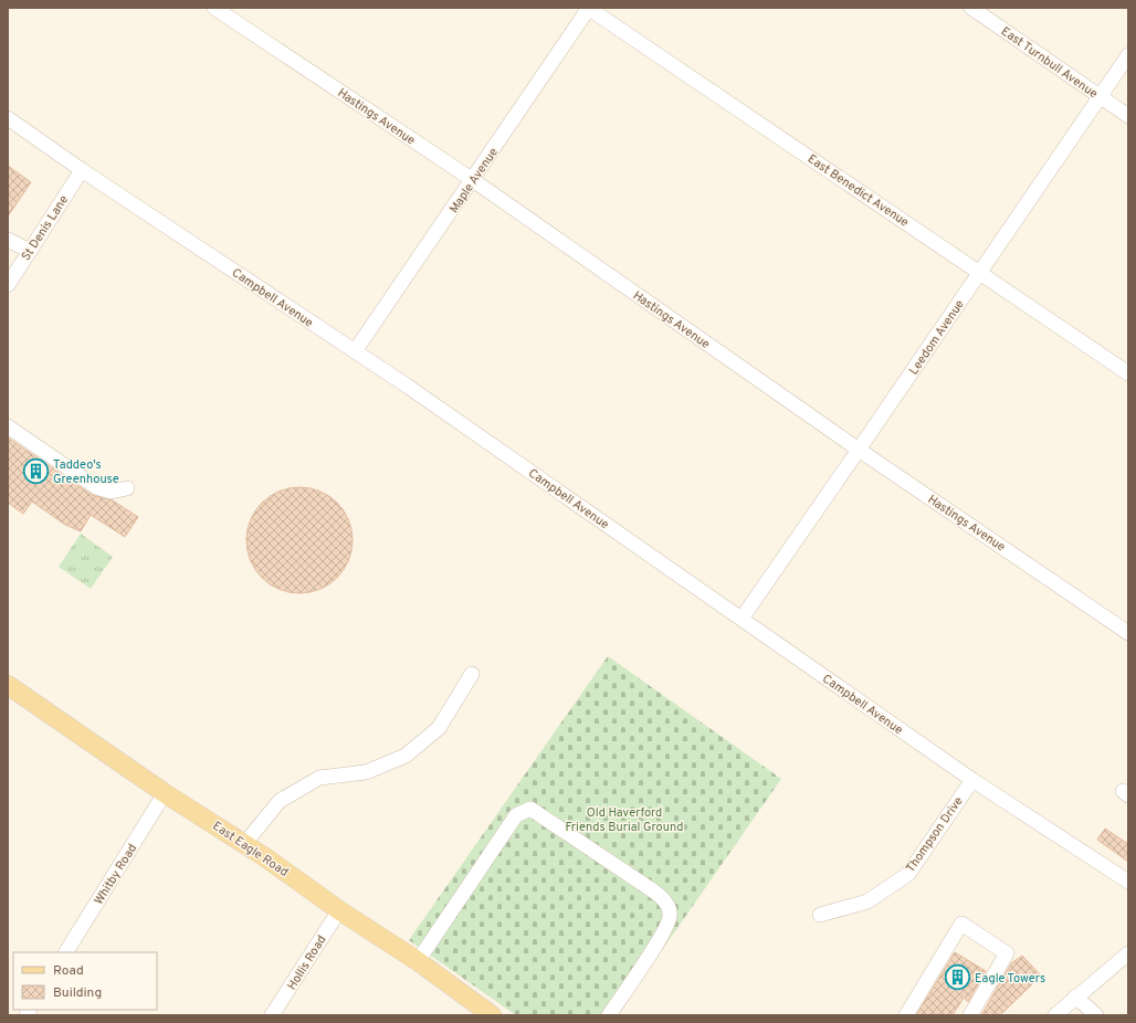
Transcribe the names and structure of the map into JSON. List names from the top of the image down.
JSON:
{
  "streets": {
    "main road": ["East Eagle Road"],
    "street": [
      "East Turnbull Avenue",
      "Hastings Avenue",
      "Maple Avenue",
      "East Benedict Avenue",
      "St Denis Lane",
      "Campbell Avenue",
      "Leedom Avenue",
      "Thompson Drive",
      "Whitby Road",
      "Hollis Road"
    ]
  },
  "crossings": [
    ["East Turnbull Avenue", "Leedom Avenue"],
    ["Hastings Avenue", "Maple Avenue"],
    ["Hastings Avenue", "Leedom Avenue"],
    ["Maple Avenue", "East Benedict Avenue"],
    ["Maple Avenue", "Campbell Avenue"],
    ["East Benedict Avenue", "Leedom Avenue"],
    ["St Denis Lane", "Campbell Avenue"],
    ["Campbell Avenue", "Leedom Avenue"],
    ["Campbell Avenue", "Thompson Drive"],
    ["East Eagle Road", "Whitby Road"],
    ["East Eagle Road", "Hollis Road"]
  ],
  "parks": ["Old Haverford Friends Burial Ground"],
  "places": {
    "building": ["Taddeo's Greenhouse", "Eagle Towers"]
  },
  "legend": ["Road", "Building"]
}
